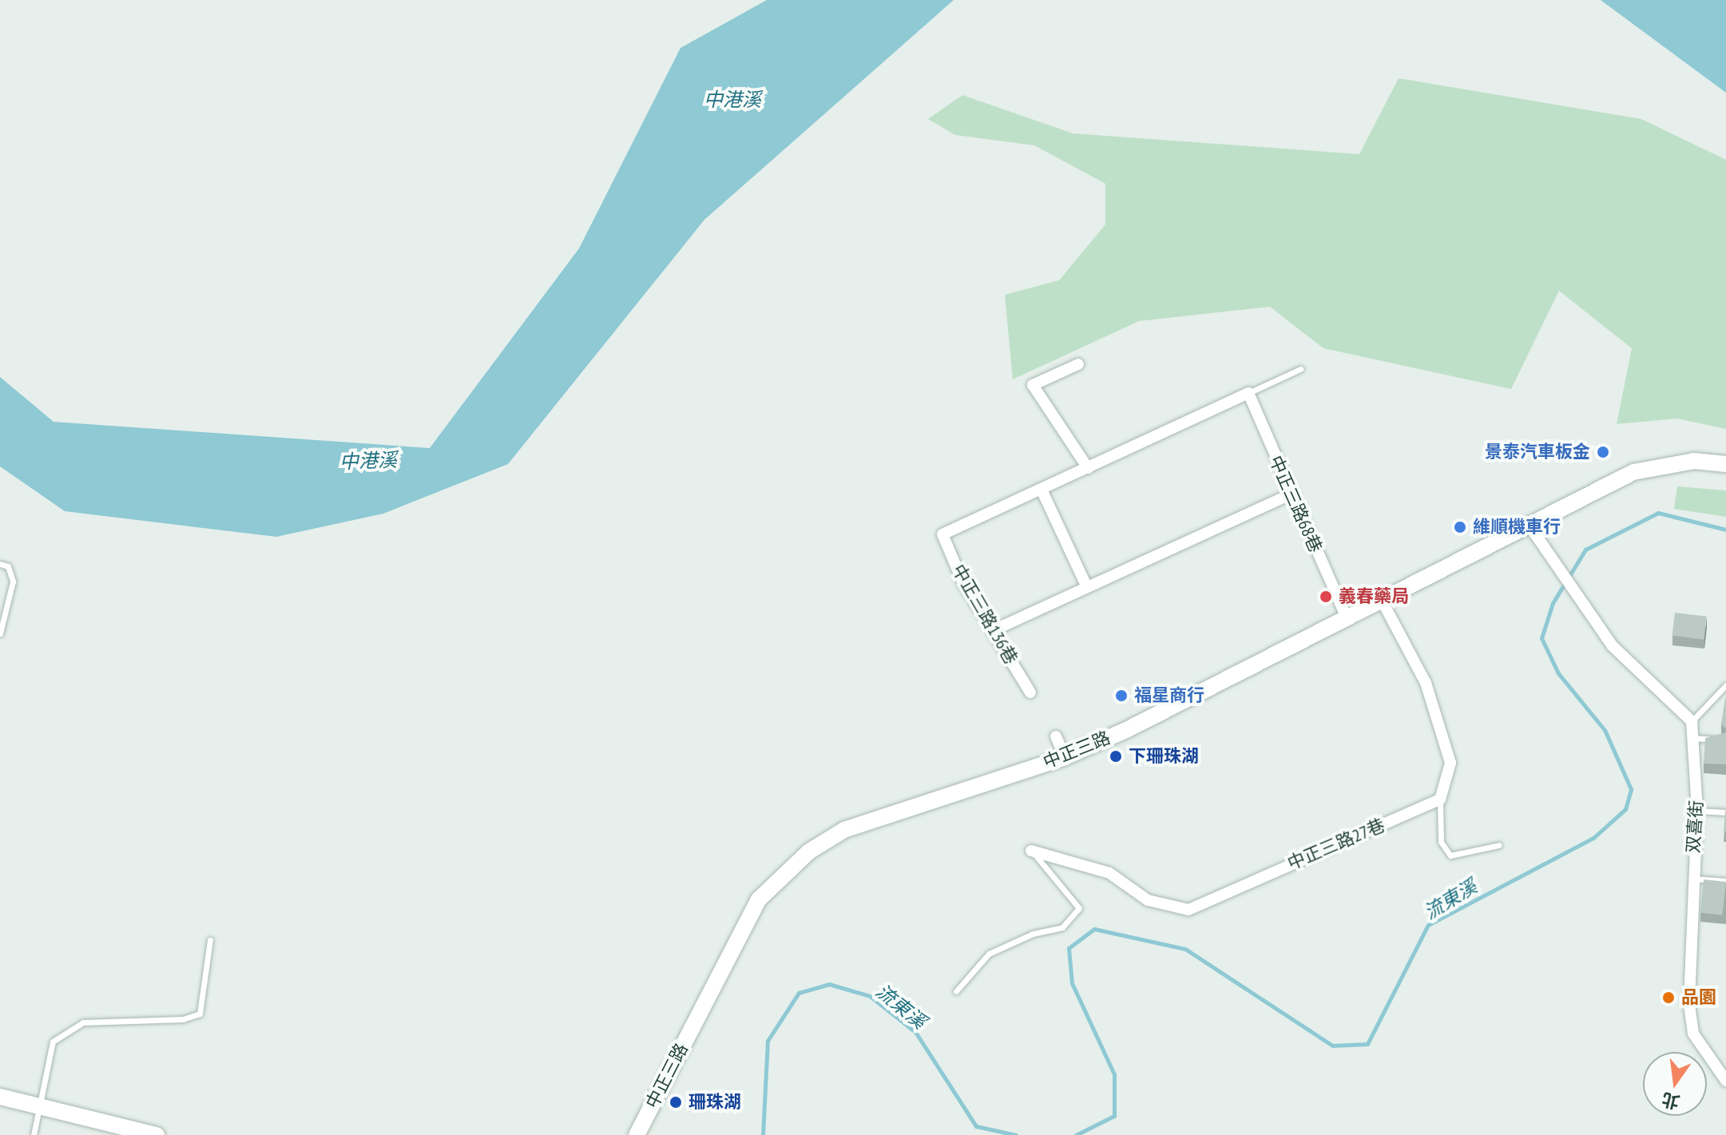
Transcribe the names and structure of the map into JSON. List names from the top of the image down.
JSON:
{
  "streets": {
    "main road": ["中正三路"],
    "street": [
      "中正三路68巷",
      "中正三路136巷",
      "双喜街",
      "中正三路27巷"
    ]
  },
  "crossings": [
    ["中正三路68巷", "中正三路"]
  ],
  "water": ["中港溪", "流東溪"],
  "places": [
    "景泰汽車板金",
    "維順機車行",
    "義春藥局",
    "福星商行",
    "下珊珠湖",
    "品園",
    "珊珠湖"
  ],
  "north": "bottom"
}
